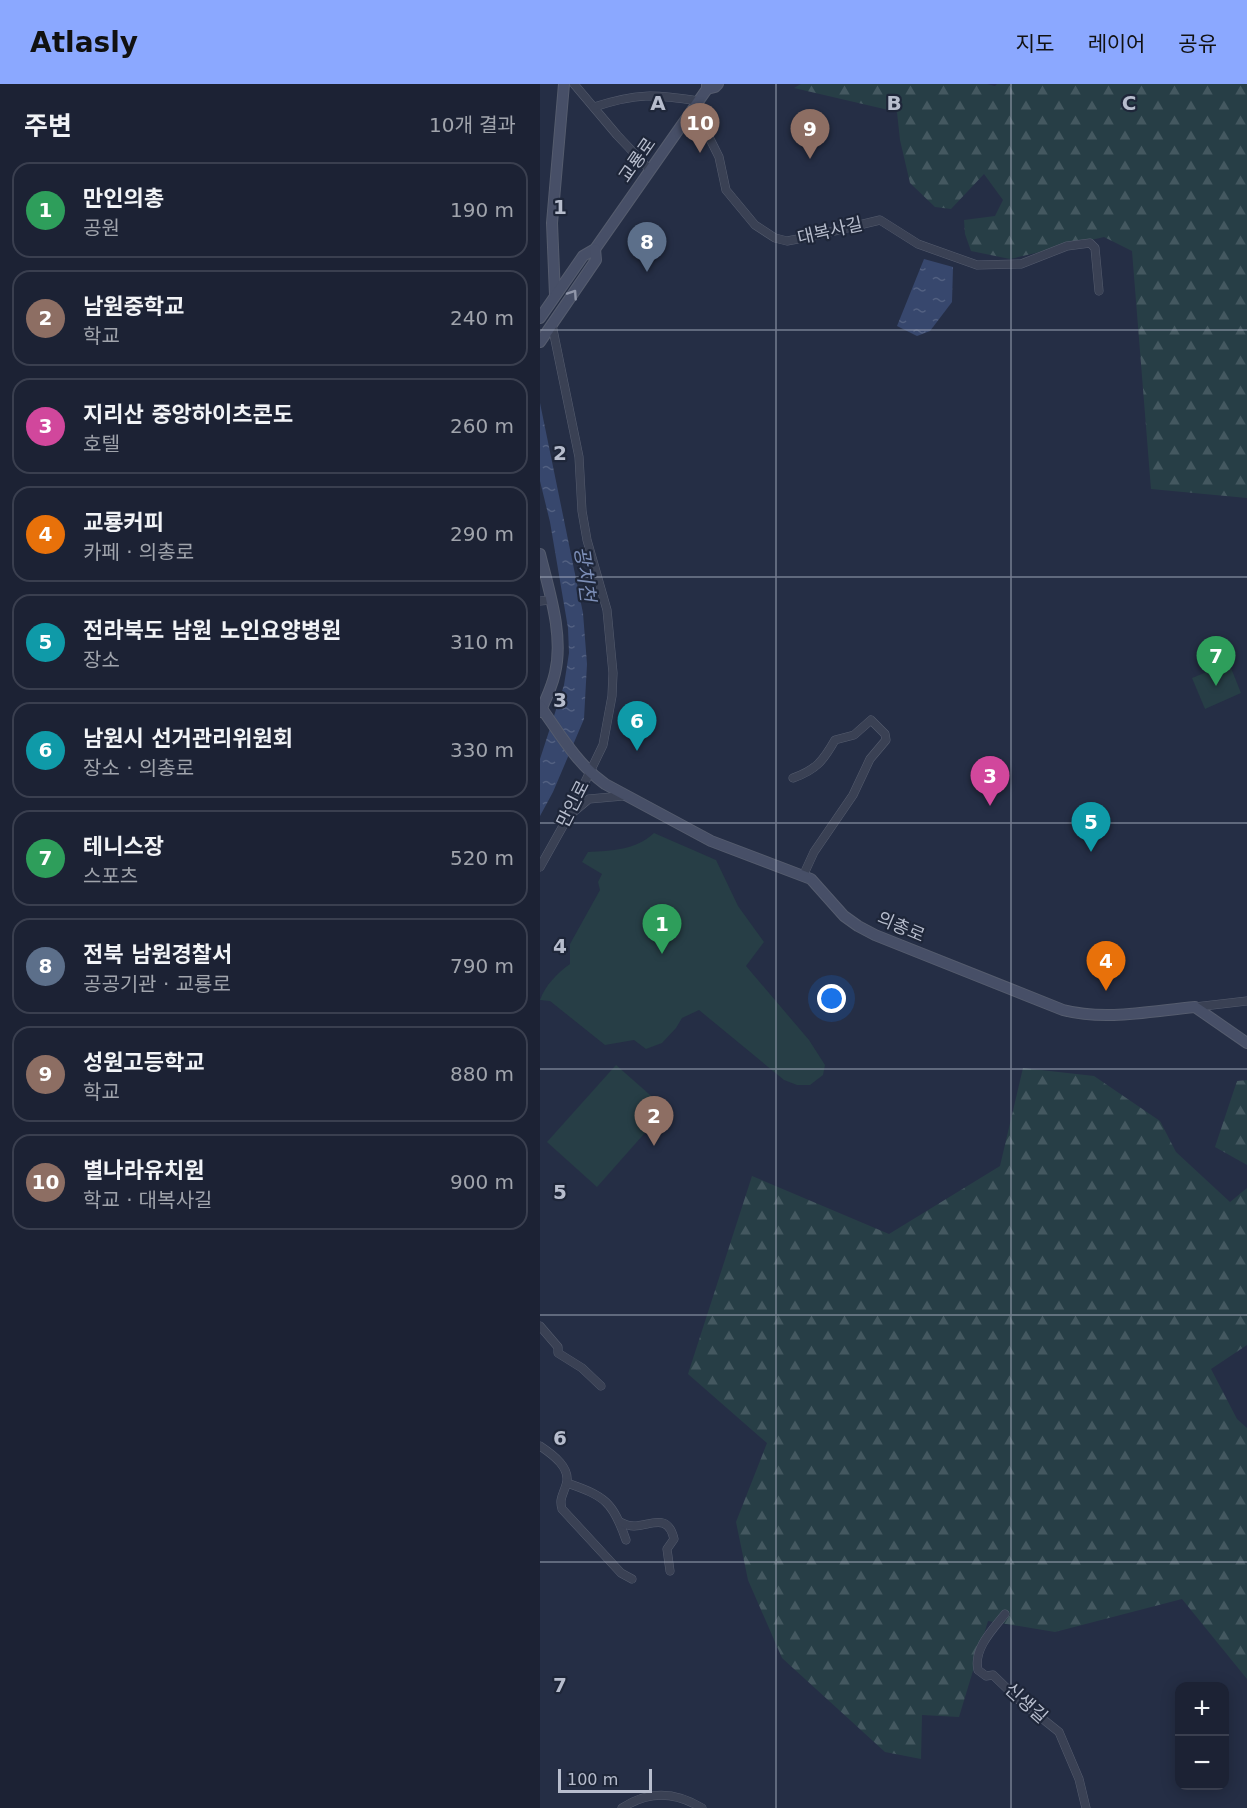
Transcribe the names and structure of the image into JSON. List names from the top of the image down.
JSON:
{
  "streets": {
    "street": [
      "교룡로",
      "대복사길",
      "만인로",
      "의총로",
      "신생길"
    ]
  },
  "crossings": [
    ["교룡로", "대복사길"],
    ["교룡로", "만인로"],
    ["만인로", "의총로"]
  ],
  "water": ["광치천"],
  "scale_bar": "100 m",
  "page": {
    "header": "Atlasly",
    "nav": ["지도", "레이어", "공유"],
    "heading": ["주변", "10개 결과"],
    "pins": [
      "10",
      "9",
      "8",
      "7",
      "6",
      "3",
      "5",
      "1",
      "4",
      "2"
    ],
    "list": [
      {
        "mark": "1",
        "name": "만인의총",
        "note": "공원",
        "value": "190 m"
      },
      {
        "mark": "2",
        "name": "남원중학교",
        "note": "학교",
        "value": "240 m"
      },
      {
        "mark": "3",
        "name": "지리산 중앙하이츠콘도",
        "note": "호텔",
        "value": "260 m"
      },
      {
        "mark": "4",
        "name": "교룡커피",
        "note": "카페 · 의총로",
        "value": "290 m"
      },
      {
        "mark": "5",
        "name": "전라북도 남원 노인요양병원",
        "note": "장소",
        "value": "310 m"
      },
      {
        "mark": "6",
        "name": "남원시 선거관리위원회",
        "note": "장소 · 의총로",
        "value": "330 m"
      },
      {
        "mark": "7",
        "name": "테니스장",
        "note": "스포츠",
        "value": "520 m"
      },
      {
        "mark": "8",
        "name": "전북 남원경찰서",
        "note": "공공기관 · 교룡로",
        "value": "790 m"
      },
      {
        "mark": "9",
        "name": "성원고등학교",
        "note": "학교",
        "value": "880 m"
      },
      {
        "mark": "10",
        "name": "별나라유치원",
        "note": "학교 · 대복사길",
        "value": "900 m"
      }
    ],
    "map_buttons": ["+", "−"],
    "scale": "100 m"
  },
  "grid": {
    "columns": ["A", "B", "C"],
    "rows": [
      "1",
      "2",
      "3",
      "4",
      "5",
      "6",
      "7"
    ]
  }
}
